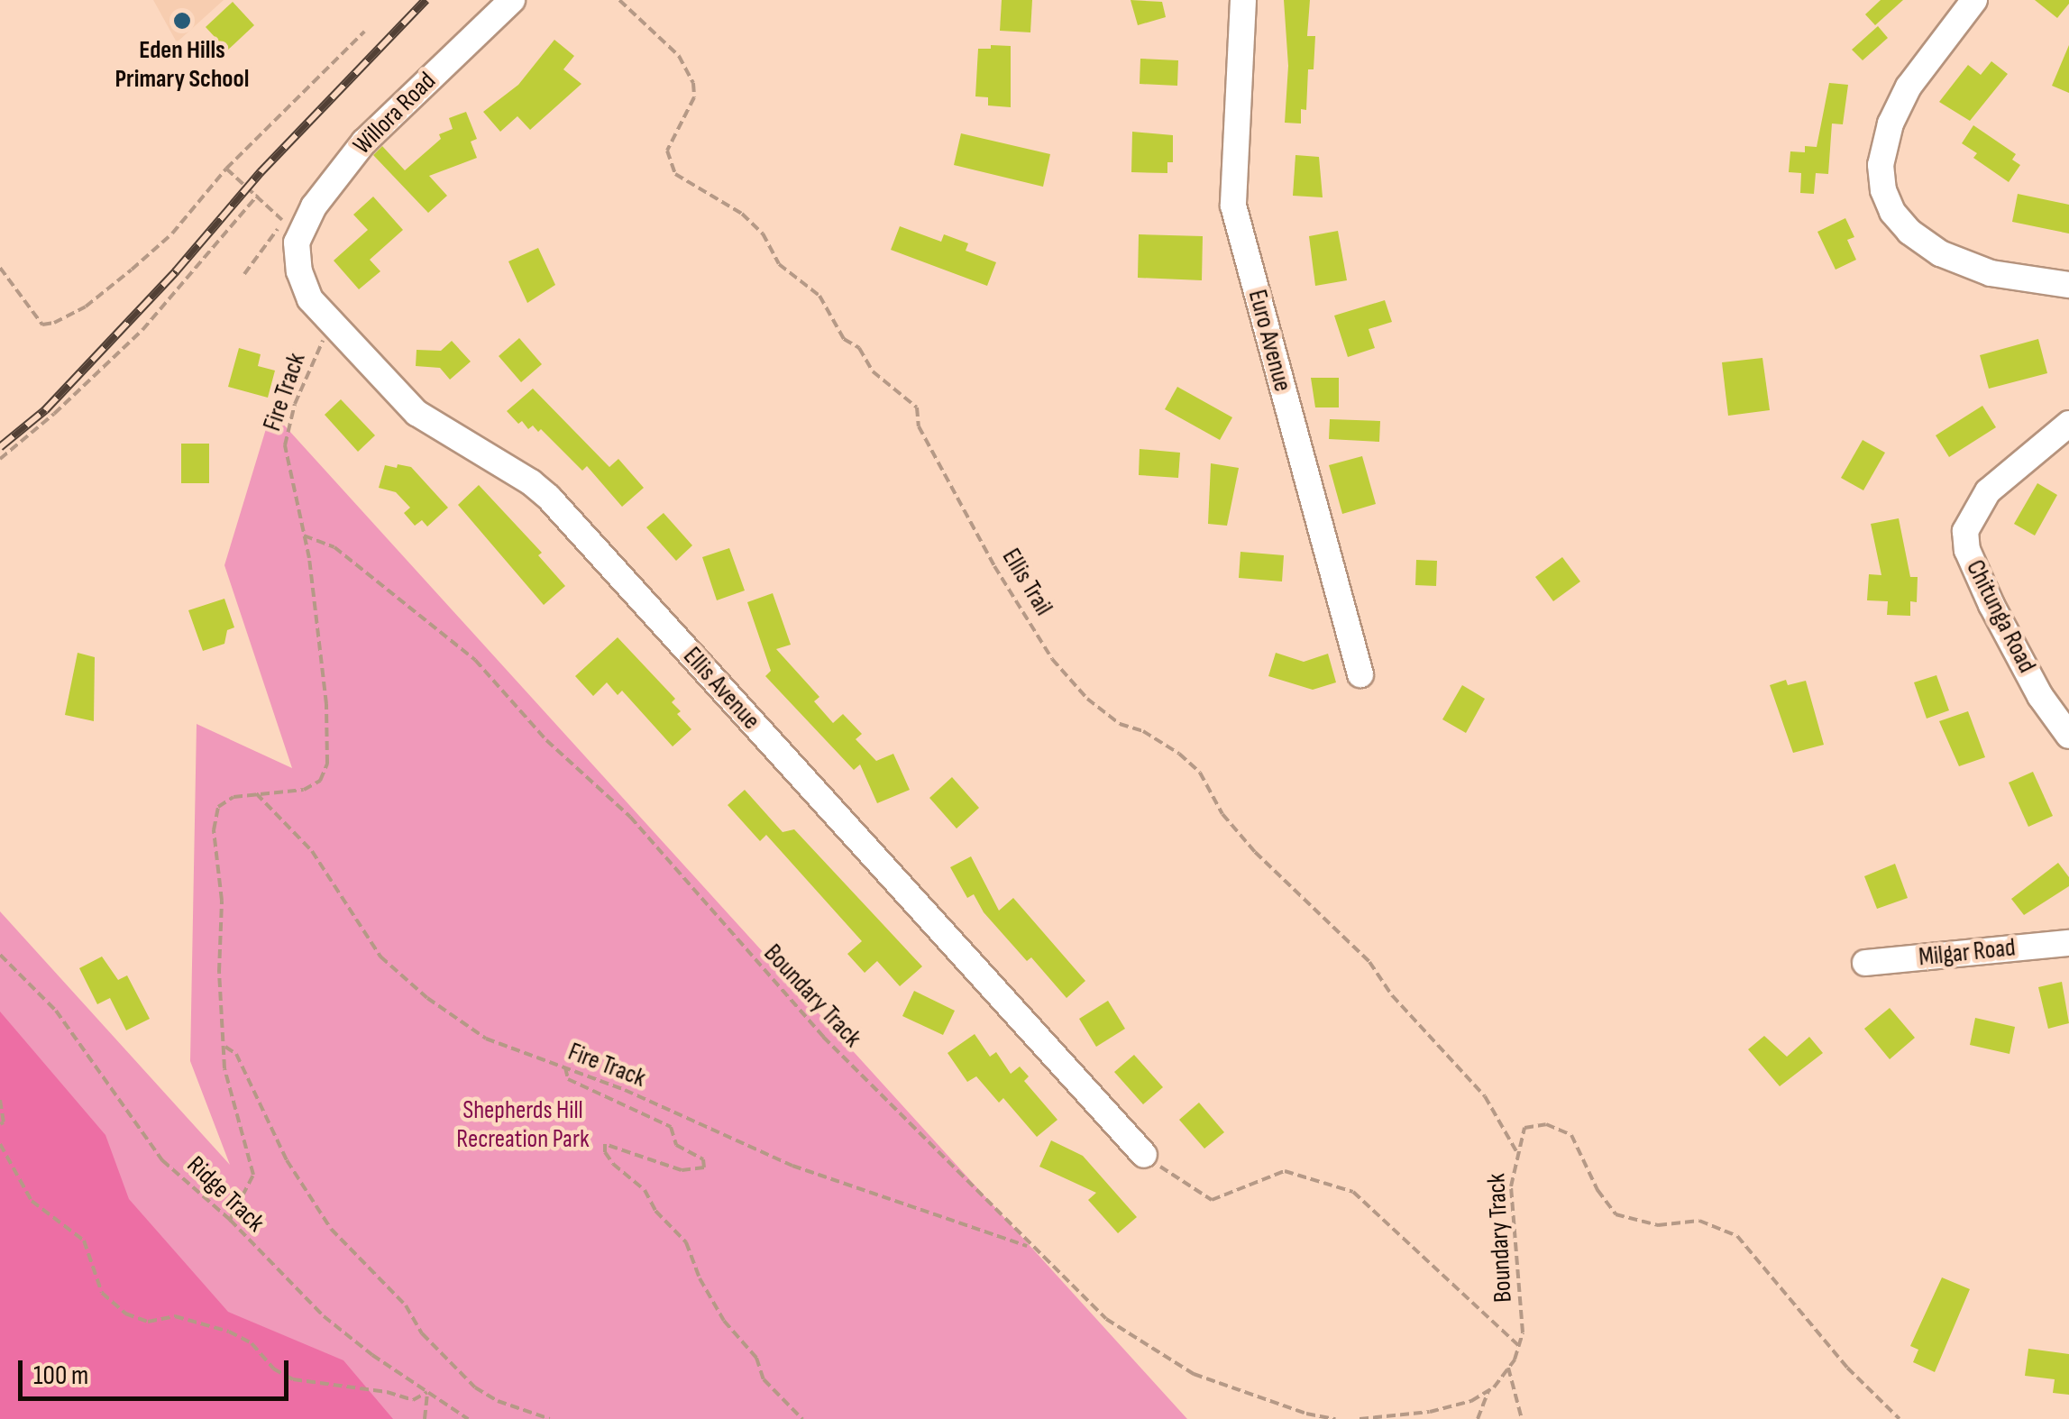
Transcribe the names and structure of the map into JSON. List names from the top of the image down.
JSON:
{
  "streets": {
    "street": [
      "Willora Road",
      "Euro Avenue",
      "Chitunga Road",
      "Ellis Avenue",
      "Milgar Road"
    ],
    "path": [
      "Fire Track",
      "Ellis Trail",
      "Boundary Track",
      "Ridge Track"
    ]
  },
  "crossings": [
    ["Willora Road", "Ellis Avenue"],
    ["Fire Track", "Ellis Avenue"],
    ["Fire Track", "Boundary Track"],
    ["Fire Track", "Ridge Track"],
    ["Ellis Trail", "Boundary Track"]
  ],
  "parks": ["Shepherds Hill Recreation Park"],
  "places": ["Eden Hills Primary School"],
  "scale_bar": "100 m"
}
